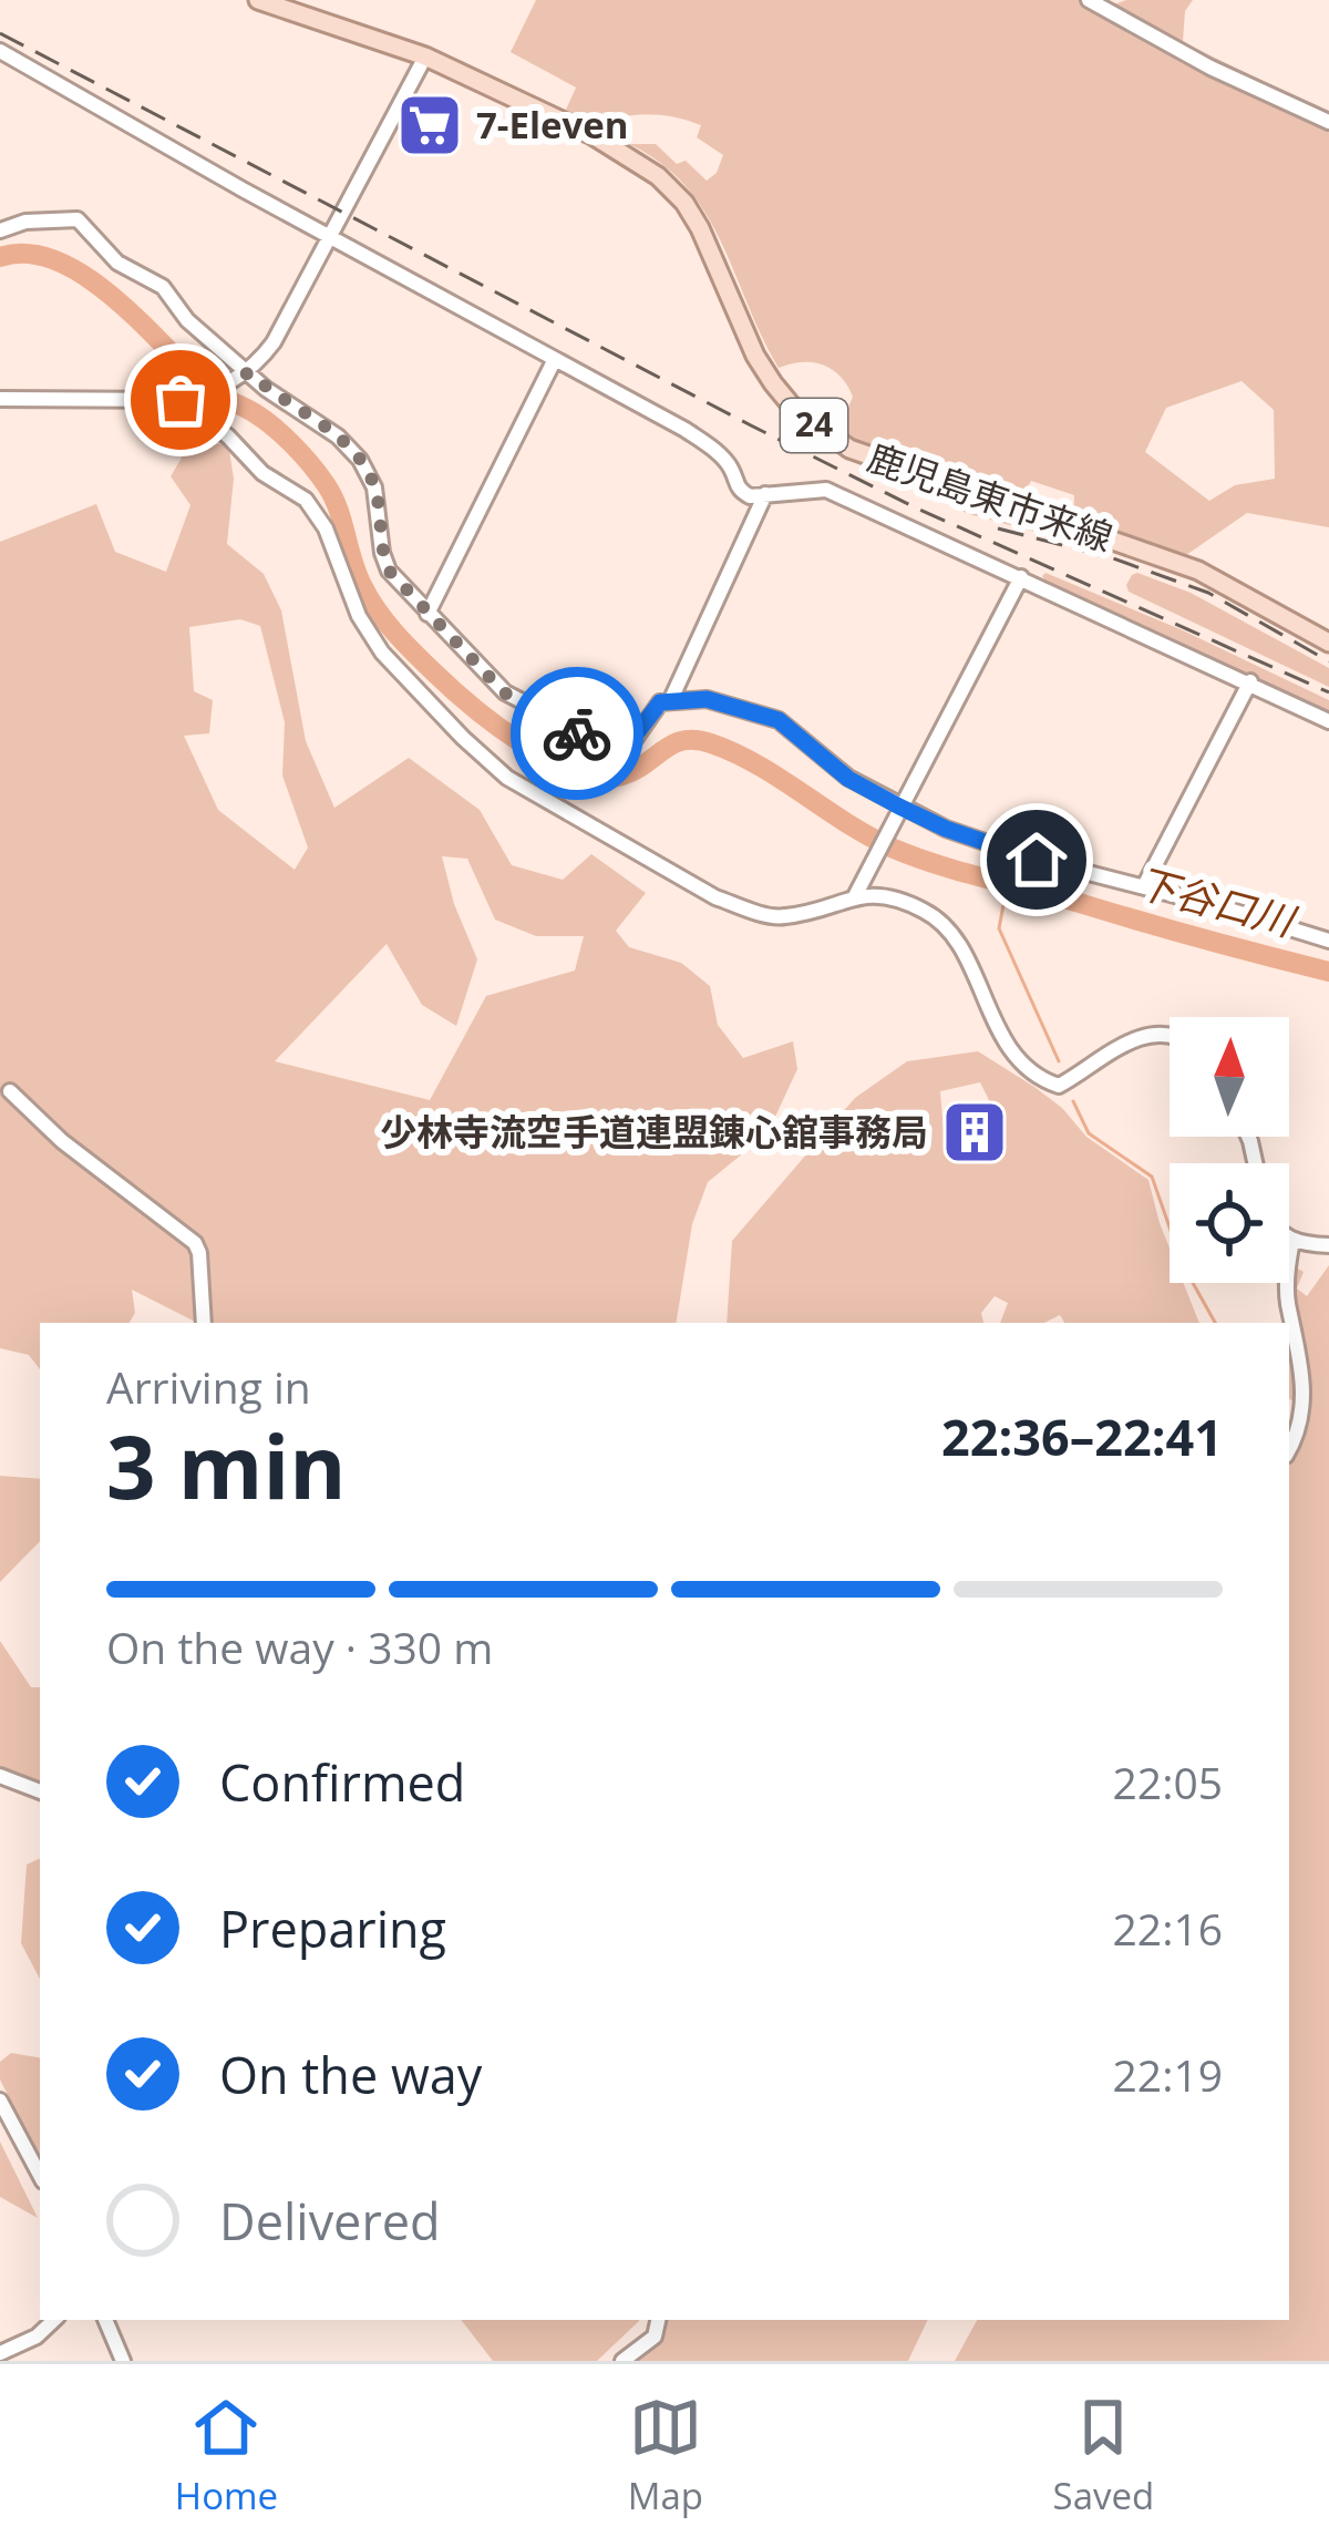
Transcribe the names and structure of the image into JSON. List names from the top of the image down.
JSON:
{
  "streets": {
    "main road": ["24", "鹿児島東市来線"]
  },
  "water": ["下谷口川"],
  "places": {
    "supermarket": ["7-Eleven"],
    "building": ["少林寺流空手道連盟錬心舘事務局"]
  },
  "north": "top",
  "page": {
    "heading": ["3 min", "Arriving in", "22:36–22:41"],
    "bar": "On the way · 330 m",
    "list": [
      ["Confirmed", "22:05"],
      ["Preparing", "22:16"],
      ["On the way", "22:19"],
      "Delivered"
    ],
    "tabs": ["Home", "Map", "Saved"]
  }
}
